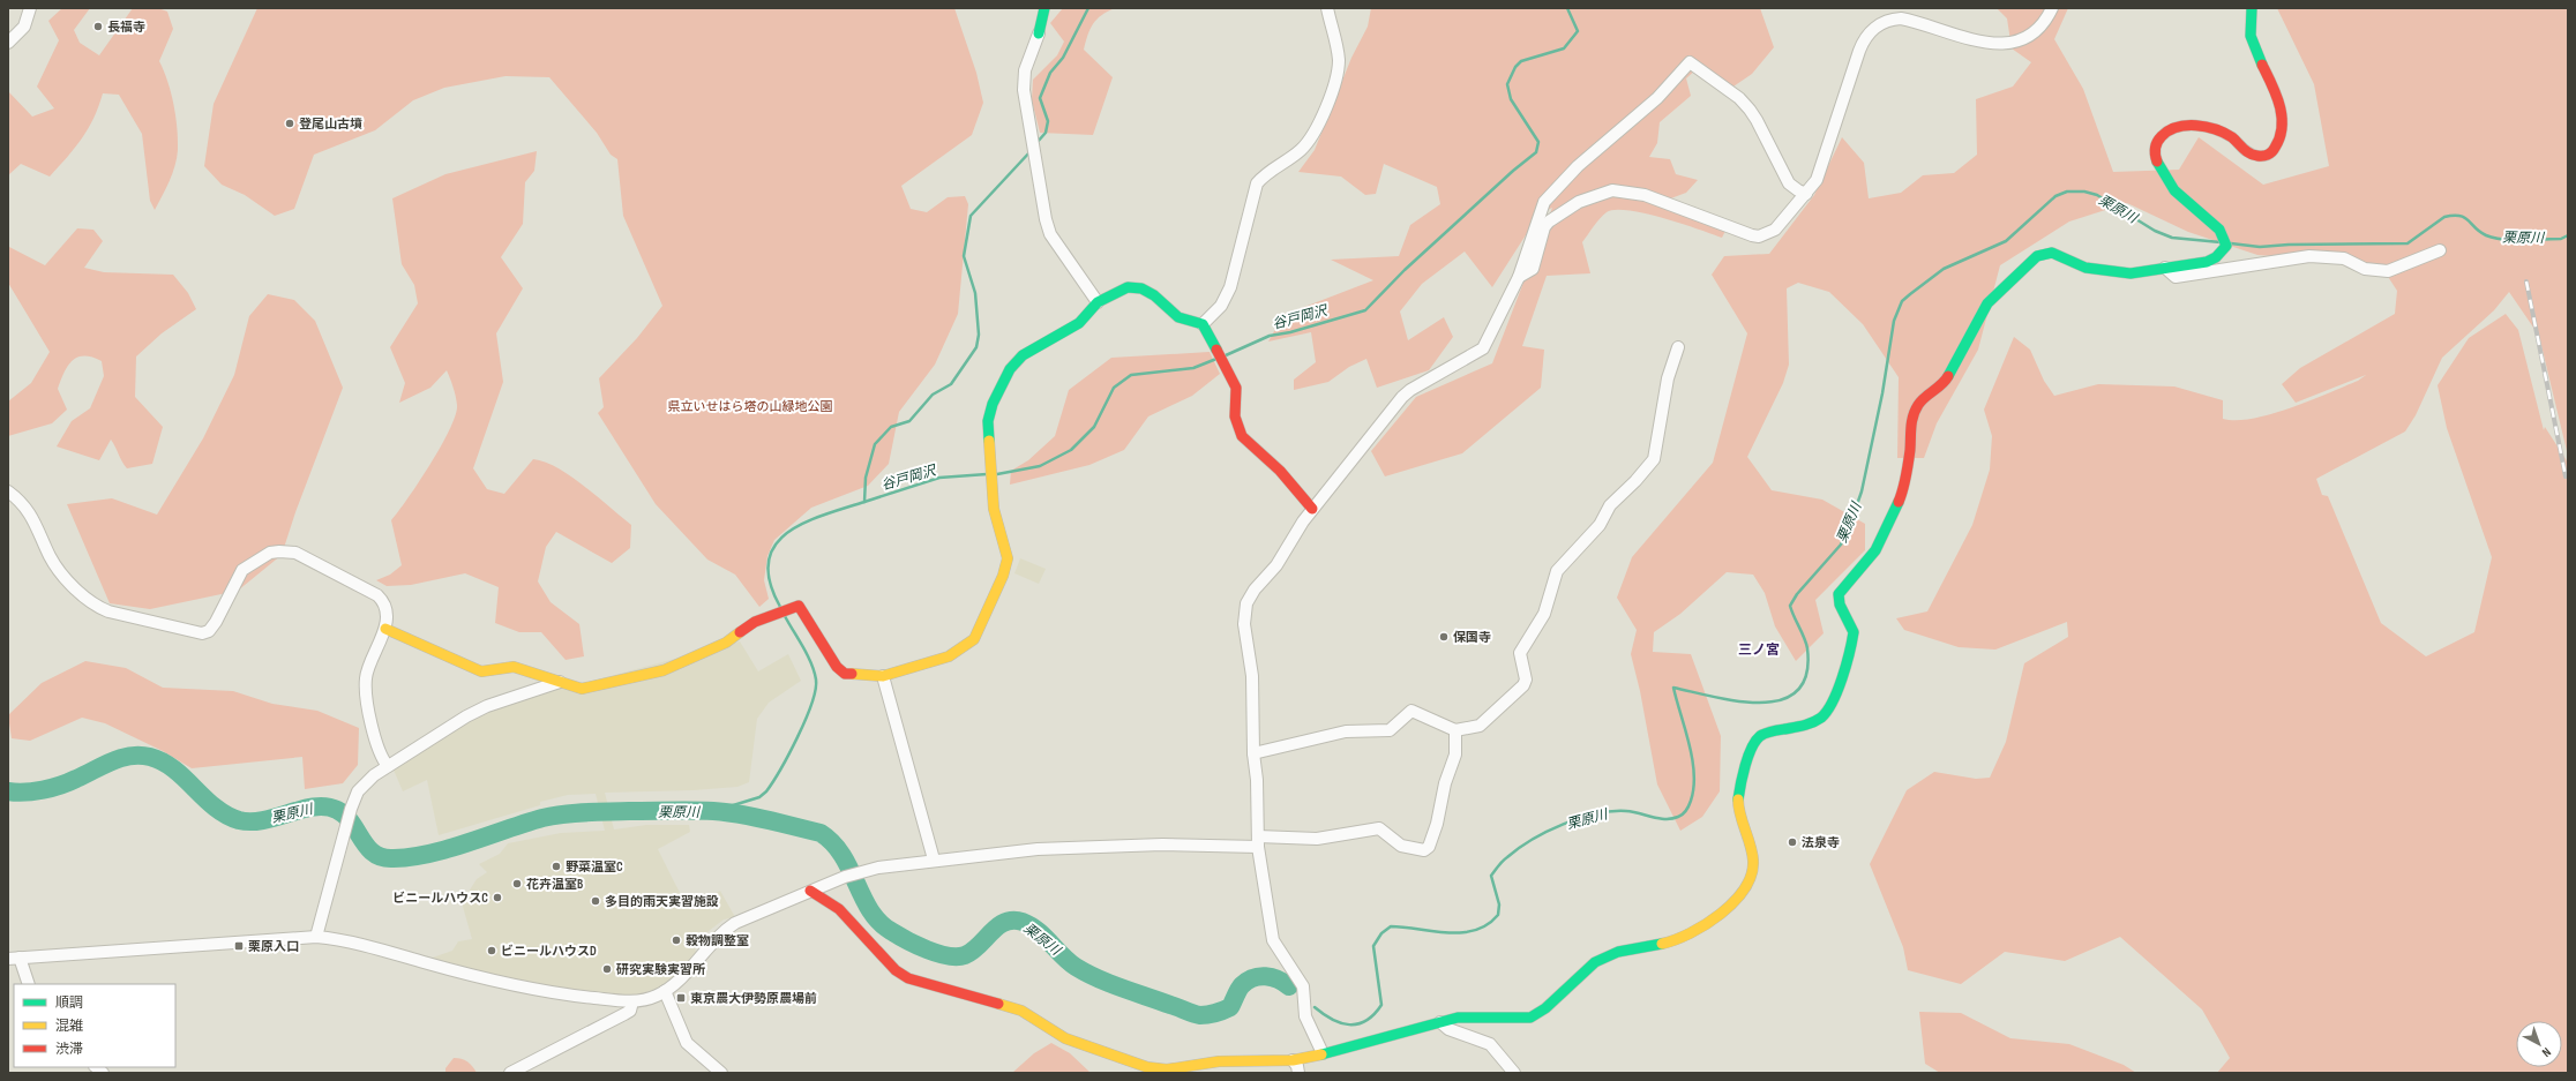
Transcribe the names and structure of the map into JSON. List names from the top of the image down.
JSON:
{
  "districts": ["三ノ宮"],
  "water": ["栗原川", "谷戸岡沢"],
  "parks": ["県立いせはら塔の山緑地公園"],
  "places": {
    "other": [
      "長福寺",
      "登尾山古墳",
      "保国寺",
      "法泉寺",
      "野菜温室C",
      "花卉温室B",
      "ビニールハウスC",
      "多目的雨天実習施設",
      "穀物調整室",
      "ビニールハウスD",
      "研究実験実習所"
    ],
    "transit": ["栗原入口", "東京農大伊勢原農場前"]
  },
  "legend": ["順調", "混雑", "渋滞"],
  "north": "bottom right"
}
